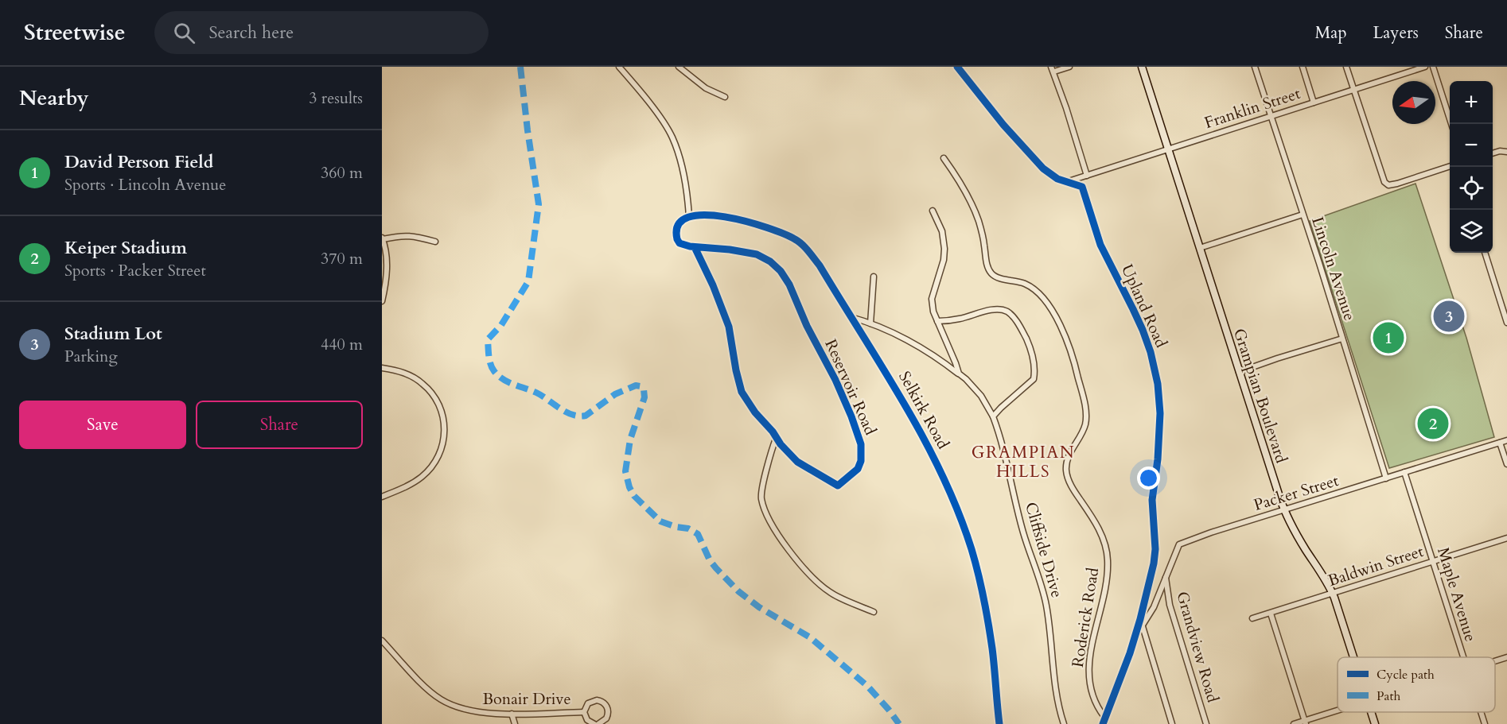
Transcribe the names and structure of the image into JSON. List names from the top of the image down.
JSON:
{
  "streets": {
    "street": [
      "Franklin Street",
      "Lincoln Avenue",
      "Upland Road",
      "Reservoir Road",
      "Grampian Boulevard",
      "Selkirk Road",
      "Packer Street",
      "Cliffside Drive",
      "Baldwin Street",
      "Maple Avenue",
      "Roderick Road",
      "Grandview Road",
      "Bonair Drive"
    ]
  },
  "crossings": [
    ["Franklin Street", "Lincoln Avenue"],
    ["Franklin Street", "Grampian Boulevard"],
    ["Lincoln Avenue", "Packer Street"],
    ["Upland Road", "Roderick Road"],
    ["Reservoir Road", "Selkirk Road"],
    ["Grampian Boulevard", "Packer Street"],
    ["Grampian Boulevard", "Baldwin Street"],
    ["Selkirk Road", "Cliffside Drive"],
    ["Packer Street", "Maple Avenue"],
    ["Packer Street", "Grandview Road"],
    ["Baldwin Street", "Maple Avenue"]
  ],
  "districts": ["GRAMPIAN HILLS"],
  "legend": ["Cycle path", "Path"],
  "north": "left",
  "page": {
    "header": "Streetwise",
    "search": "Search here",
    "nav": ["Map", "Layers", "Share"],
    "heading": ["Nearby", "3 results"],
    "map_buttons": ["+", "−"],
    "list": [
      {
        "mark": "1",
        "name": "David Person Field",
        "note": "Sports · Lincoln Avenue",
        "value": "360 m"
      },
      {
        "mark": "2",
        "name": "Keiper Stadium",
        "note": "Sports · Packer Street",
        "value": "370 m"
      },
      {
        "mark": "3",
        "name": "Stadium Lot",
        "note": "Parking",
        "value": "440 m"
      }
    ],
    "pins": ["3", "1", "2"],
    "buttons": ["Save", "Share"]
  }
}
